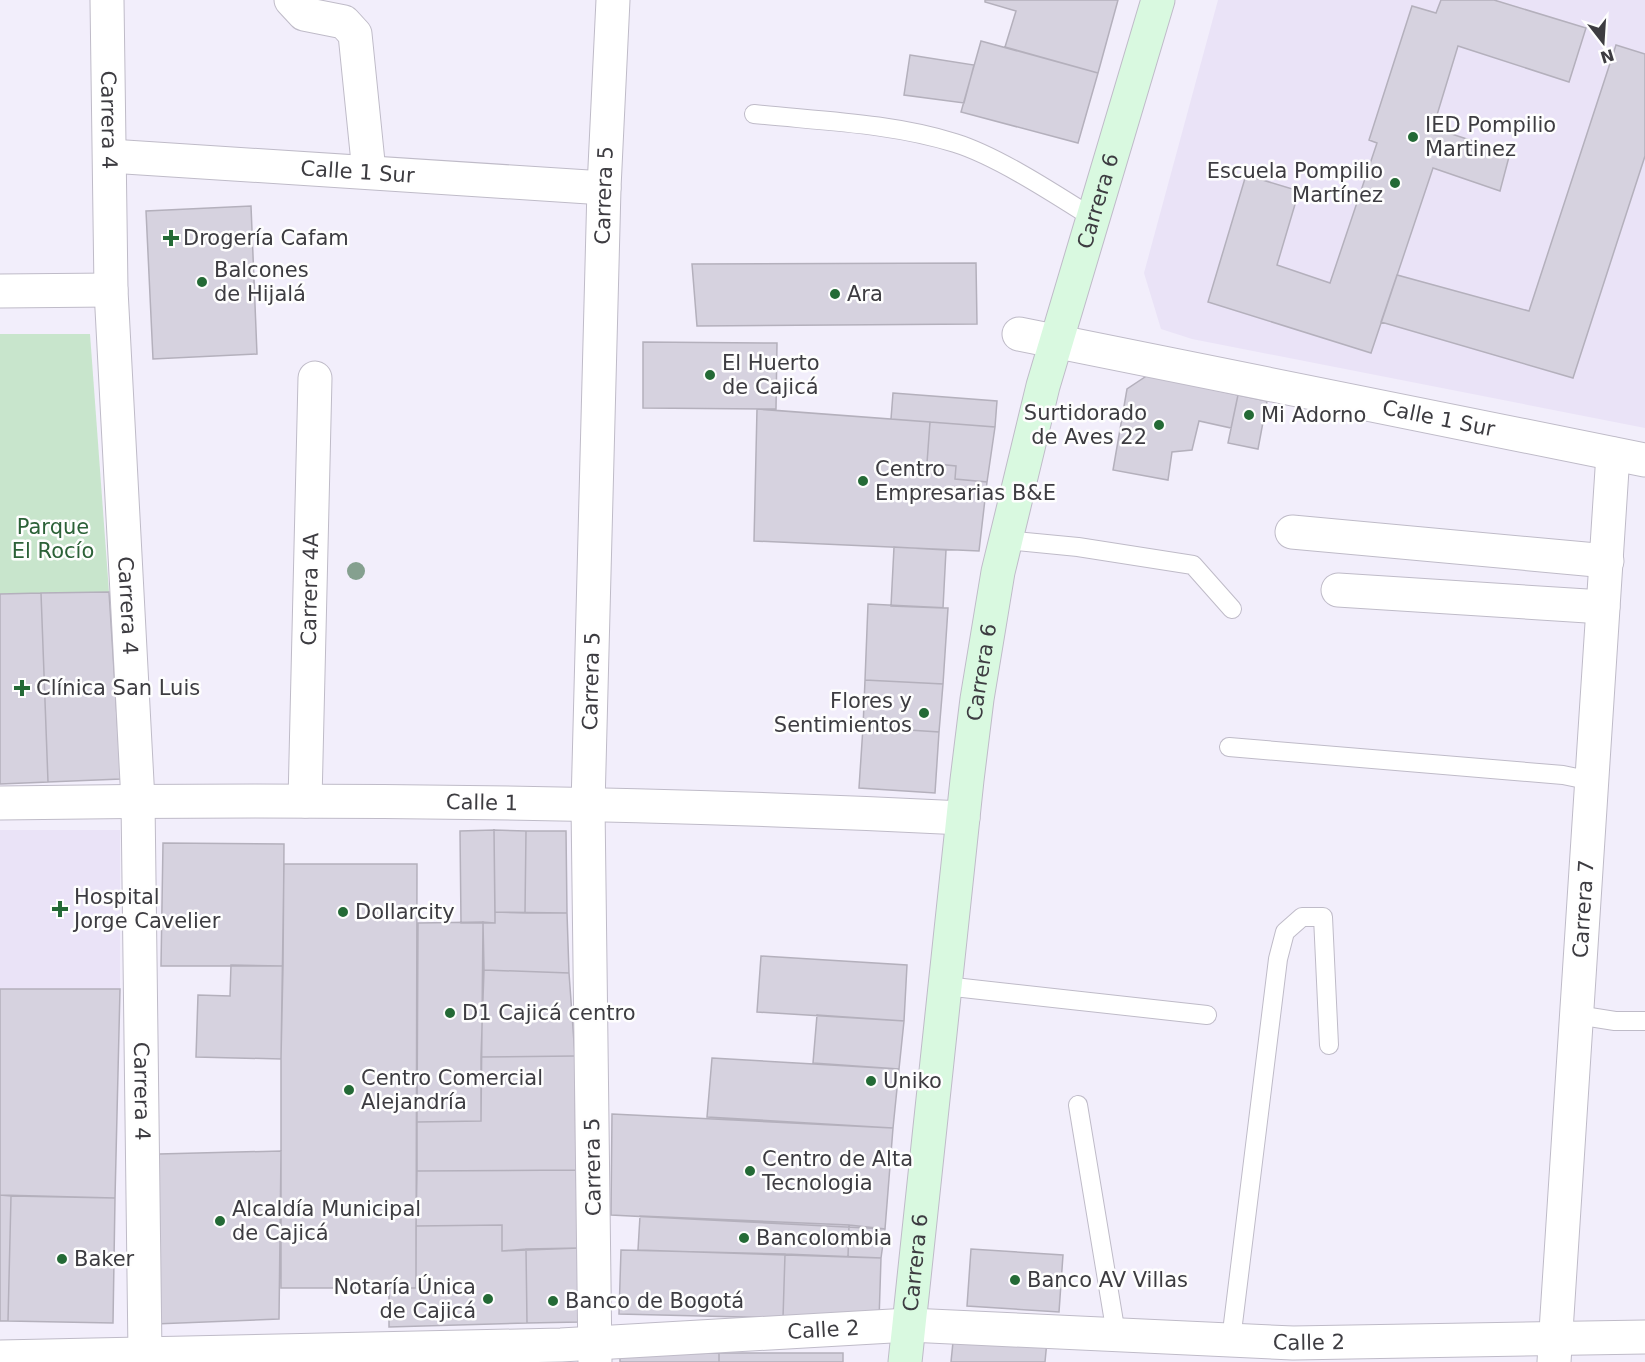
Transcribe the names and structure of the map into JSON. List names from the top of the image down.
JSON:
{
  "streets": {
    "main road": ["Carrera 6"],
    "street": [
      "Carrera 4",
      "Calle 1 Sur",
      "Carrera 5",
      "Carrera 4A",
      "Calle 1",
      "Carrera 7",
      "Calle 2"
    ]
  },
  "crossings": [
    ["Carrera 4", "Calle 1 Sur"],
    ["Carrera 4", "Calle 1"],
    ["Carrera 4", "Calle 2"],
    ["Calle 1 Sur", "Carrera 5"],
    ["Calle 1 Sur", "Carrera 6"],
    ["Calle 1 Sur", "Carrera 7"],
    ["Carrera 5", "Calle 1"],
    ["Carrera 5", "Calle 2"],
    ["Carrera 6", "Calle 1"],
    ["Carrera 6", "Calle 2"],
    ["Carrera 4A", "Calle 1"],
    ["Carrera 7", "Calle 2"]
  ],
  "parks": ["Parque El Rocío"],
  "places": {
    "other": [
      "IED Pompilio Martinez",
      "Escuela Pompilio Martínez",
      "Balcones de Hijalá",
      "Ara",
      "El Huerto de Cajicá",
      "Mi Adorno",
      "Surtidorado de Aves 22",
      "Centro Empresarias B&E",
      "Flores y Sentimientos",
      "Dollarcity",
      "D1 Cajicá centro",
      "Uniko",
      "Centro Comercial Alejandría",
      "Centro de Alta Tecnologia",
      "Alcaldía Municipal de Cajicá",
      "Bancolombia",
      "Baker",
      "Banco AV Villas",
      "Notaría Única de Cajicá",
      "Banco de Bogotá"
    ],
    "health": ["Drogería Cafam", "Clínica San Luis", "Hospital Jorge Cavelier"]
  },
  "north": "bottom"
}
